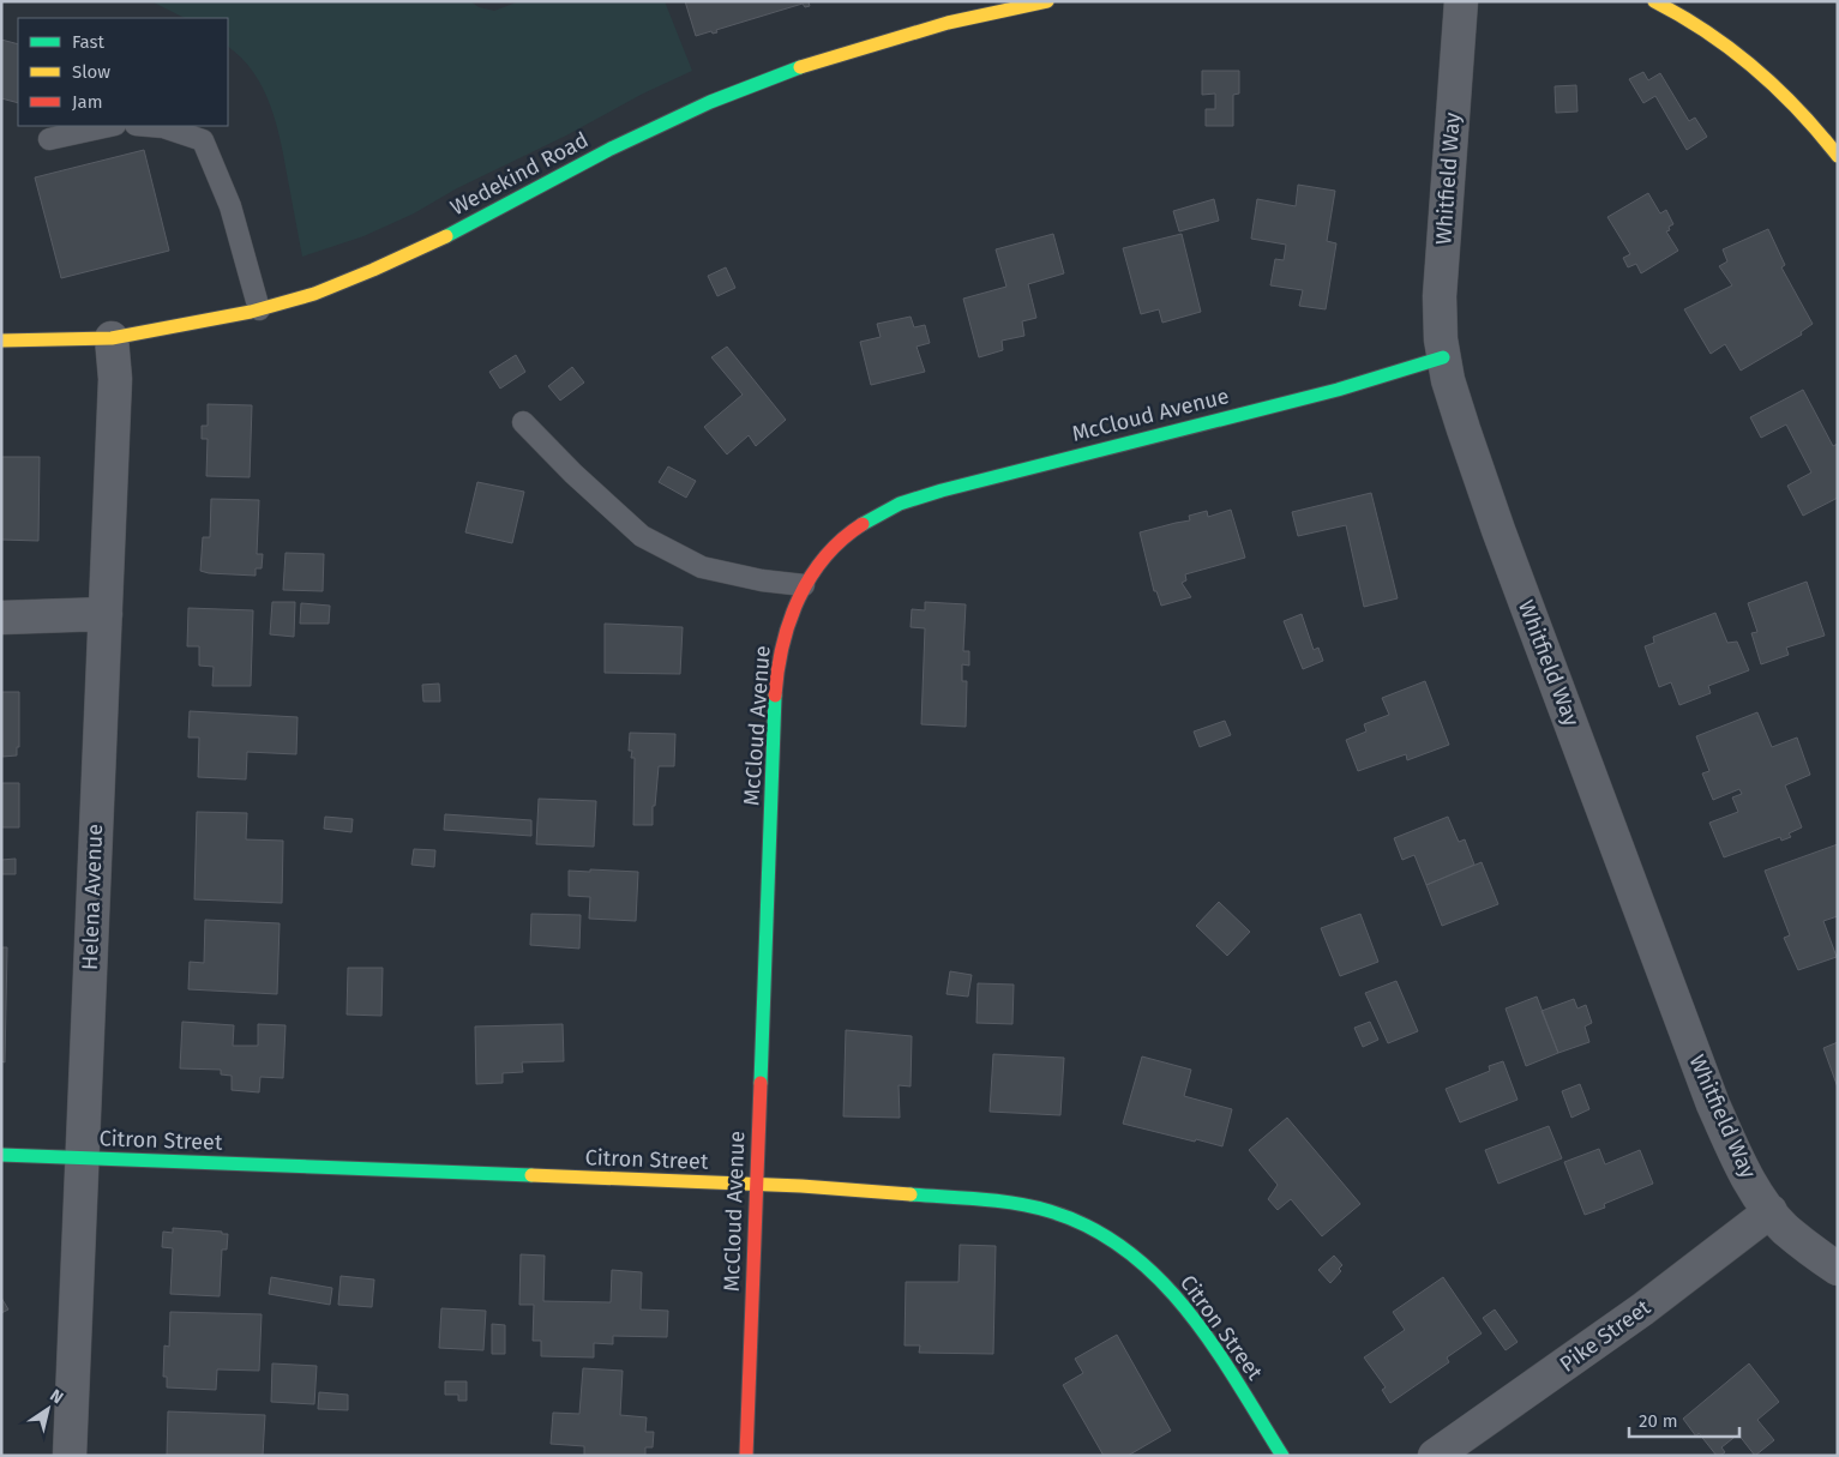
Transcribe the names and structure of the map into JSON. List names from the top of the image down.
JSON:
{
  "streets": {
    "street": [
      "Wedekind Road",
      "Whitfield Way",
      "McCloud Avenue",
      "Helena Avenue",
      "Citron Street",
      "Pike Street"
    ]
  },
  "crossings": [
    ["Wedekind Road", "Helena Avenue"],
    ["Whitfield Way", "McCloud Avenue"],
    ["Whitfield Way", "Pike Street"],
    ["McCloud Avenue", "Citron Street"],
    ["Helena Avenue", "Citron Street"]
  ],
  "legend": ["Fast", "Slow", "Jam"],
  "scale_bar": "20 m",
  "north": "top right"
}
